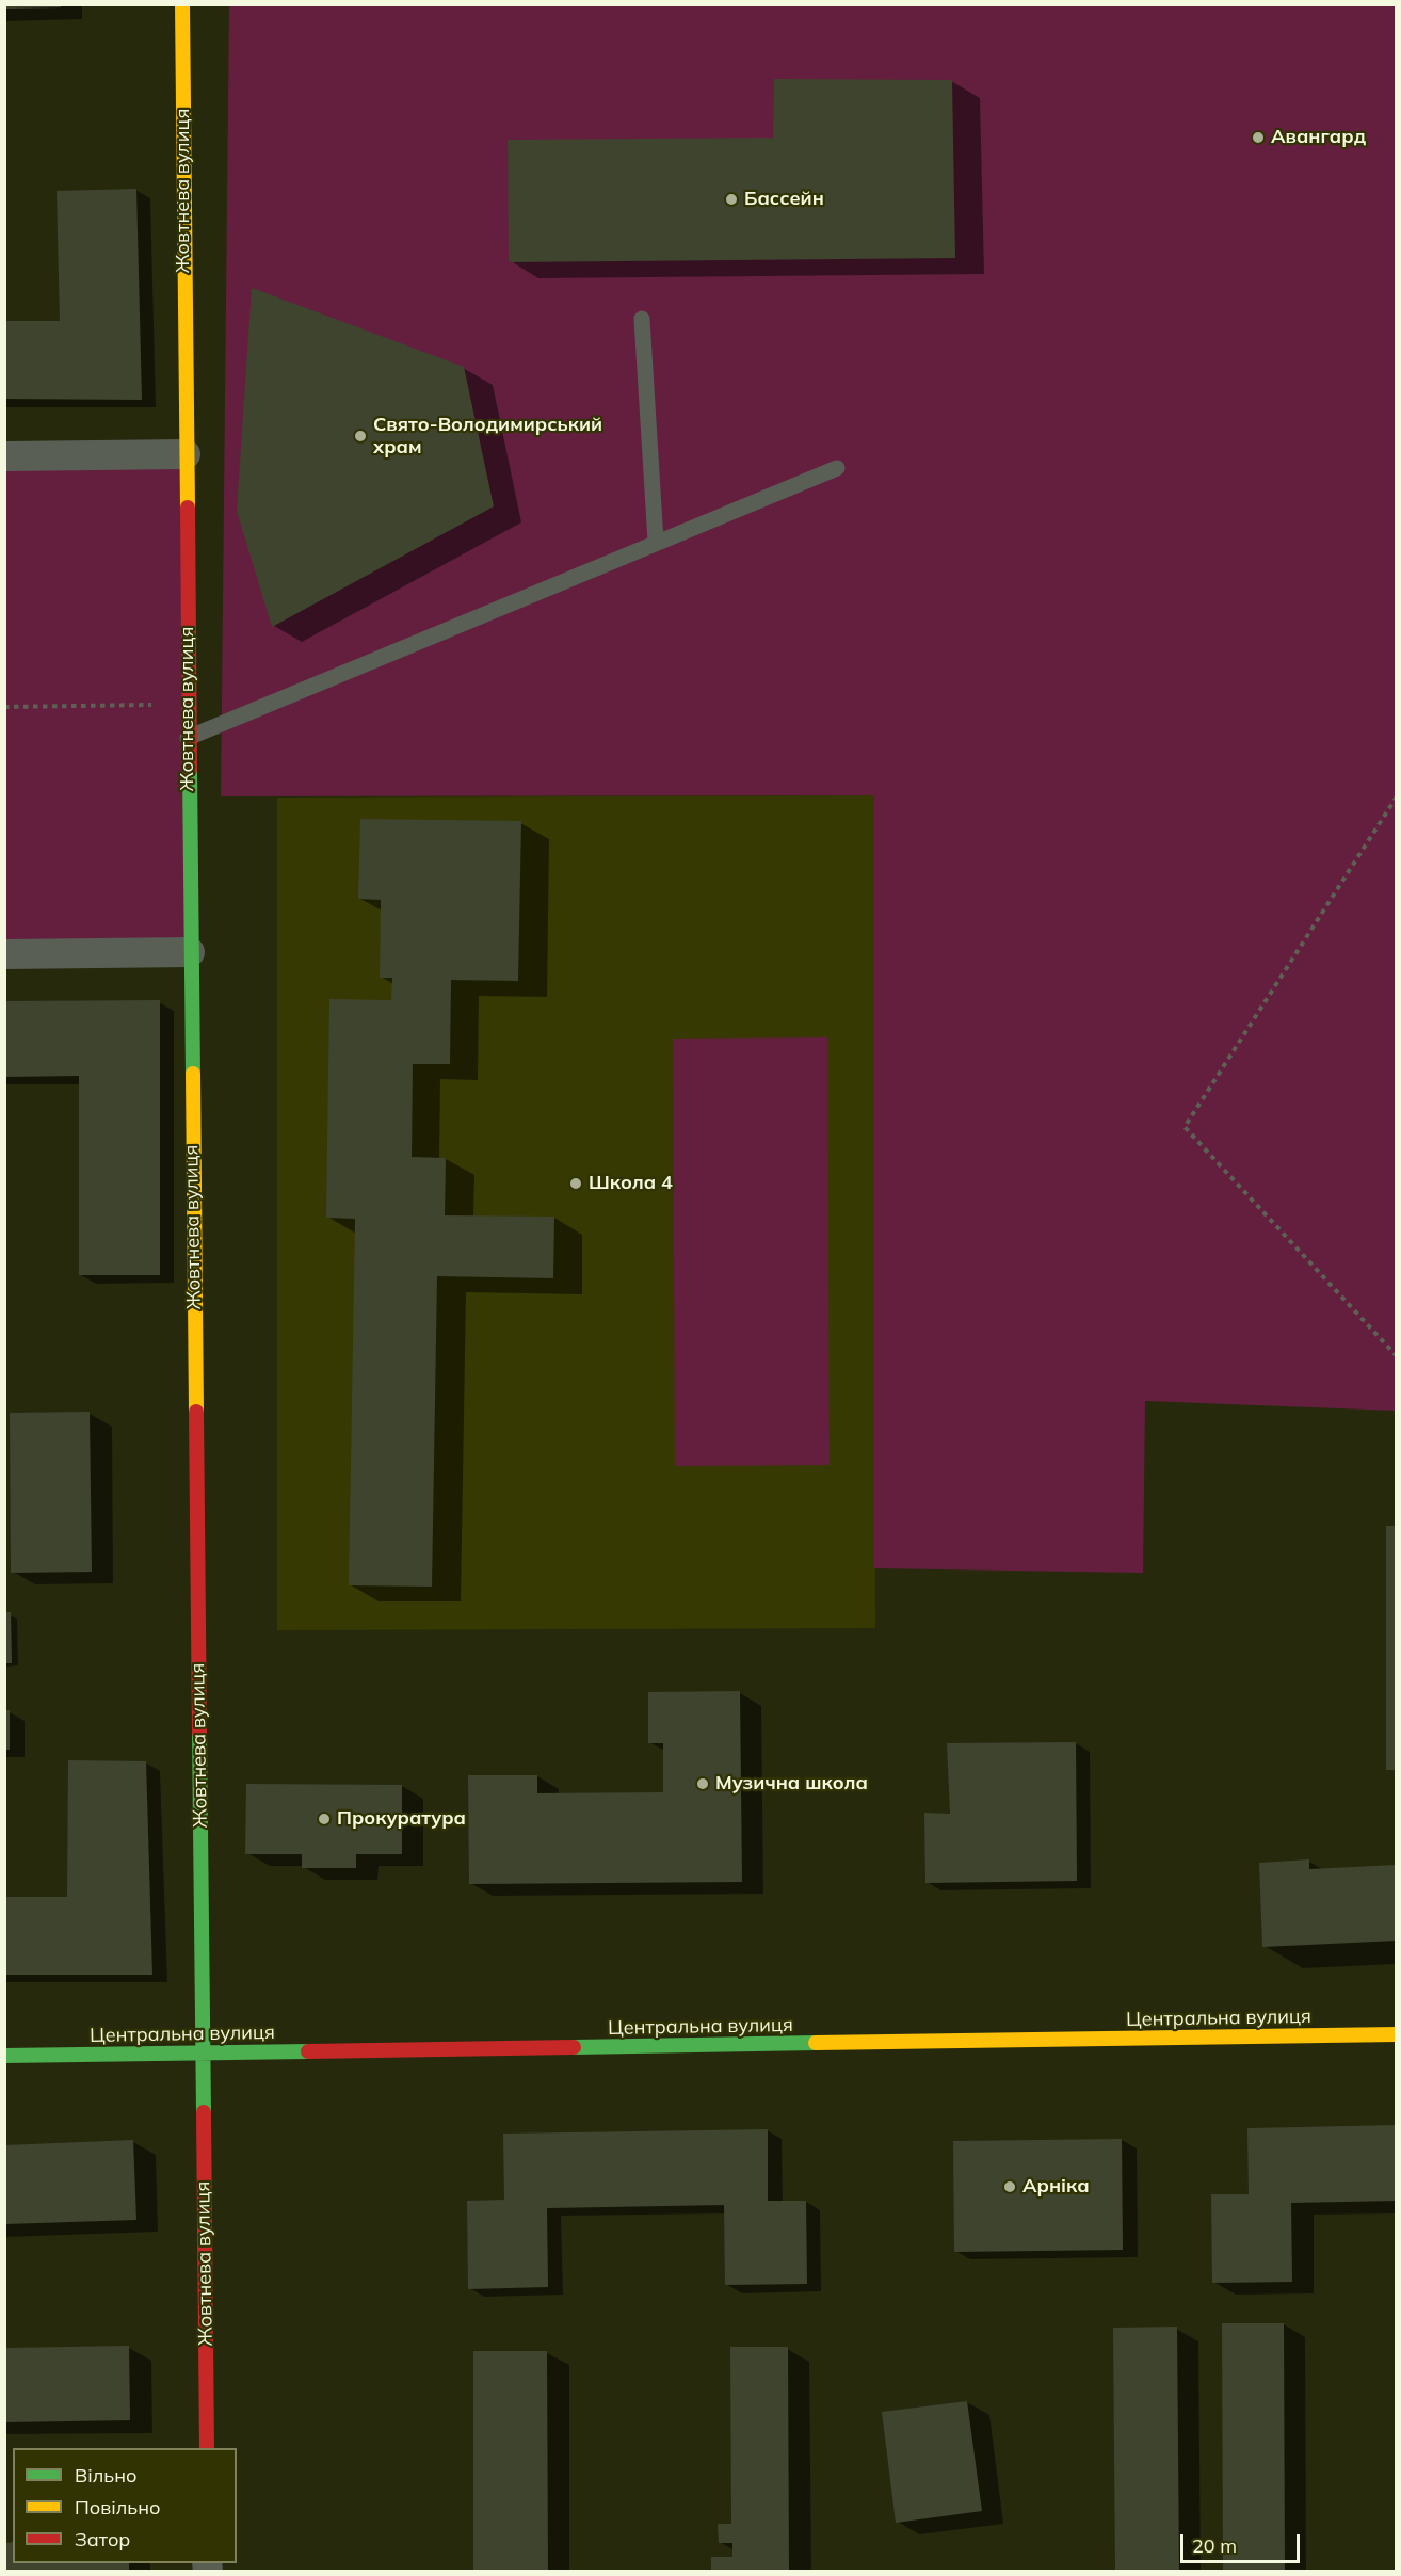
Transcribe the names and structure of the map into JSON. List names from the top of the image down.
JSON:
{
  "streets": {
    "street": ["Жовтнева вулиця", "Центральна вулиця"]
  },
  "crossings": [
    ["Жовтнева вулиця", "Центральна вулиця"]
  ],
  "places": [
    "Авангард",
    "Бассейн",
    "Свято-Володимирський храм",
    "Школа 4",
    "Музична школа",
    "Прокуратура",
    "Арніка"
  ],
  "legend": ["Вільно", "Повільно", "Затор"],
  "scale_bar": "20 m"
}
